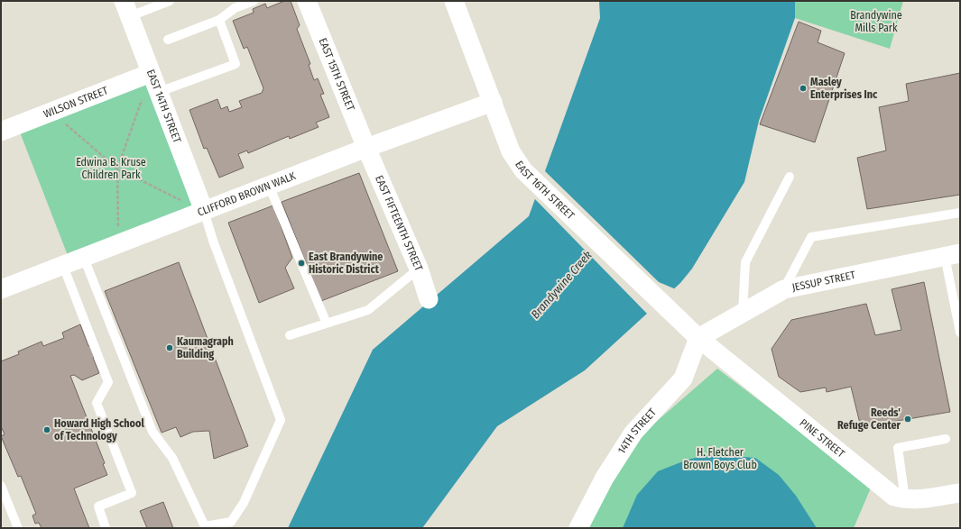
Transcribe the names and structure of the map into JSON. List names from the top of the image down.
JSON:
{
  "streets": {
    "street": [
      "EAST 15TH STREET",
      "WILSON STREET",
      "EAST 14TH STREET",
      "EAST 16TH STREET",
      "CLIFFORD BROWN WALK",
      "EAST FIFTEENTH STREET",
      "JESSUP STREET",
      "14TH STREET",
      "PINE STREET"
    ]
  },
  "crossings": [
    ["EAST 15TH STREET", "CLIFFORD BROWN WALK"],
    ["EAST 15TH STREET", "EAST FIFTEENTH STREET"],
    ["WILSON STREET", "EAST 14TH STREET"],
    ["EAST 14TH STREET", "CLIFFORD BROWN WALK"],
    ["EAST 16TH STREET", "CLIFFORD BROWN WALK"],
    ["EAST 16TH STREET", "JESSUP STREET"],
    ["EAST 16TH STREET", "14TH STREET"],
    ["EAST 16TH STREET", "PINE STREET"],
    ["CLIFFORD BROWN WALK", "EAST FIFTEENTH STREET"],
    ["JESSUP STREET", "14TH STREET"],
    ["JESSUP STREET", "PINE STREET"],
    ["14TH STREET", "PINE STREET"]
  ],
  "water": ["Brandywine Creek"],
  "parks": ["Brandywine Mills Park", "Edwina B. Kruse Children Park", "H. Fletcher Brown Boys Club"],
  "places": [
    "Masley Enterprises Inc",
    "East Brandywine Historic District",
    "Kaumagraph Building",
    "Reeds' Refuge Center",
    "Howard High School of Technology"
  ]
}
